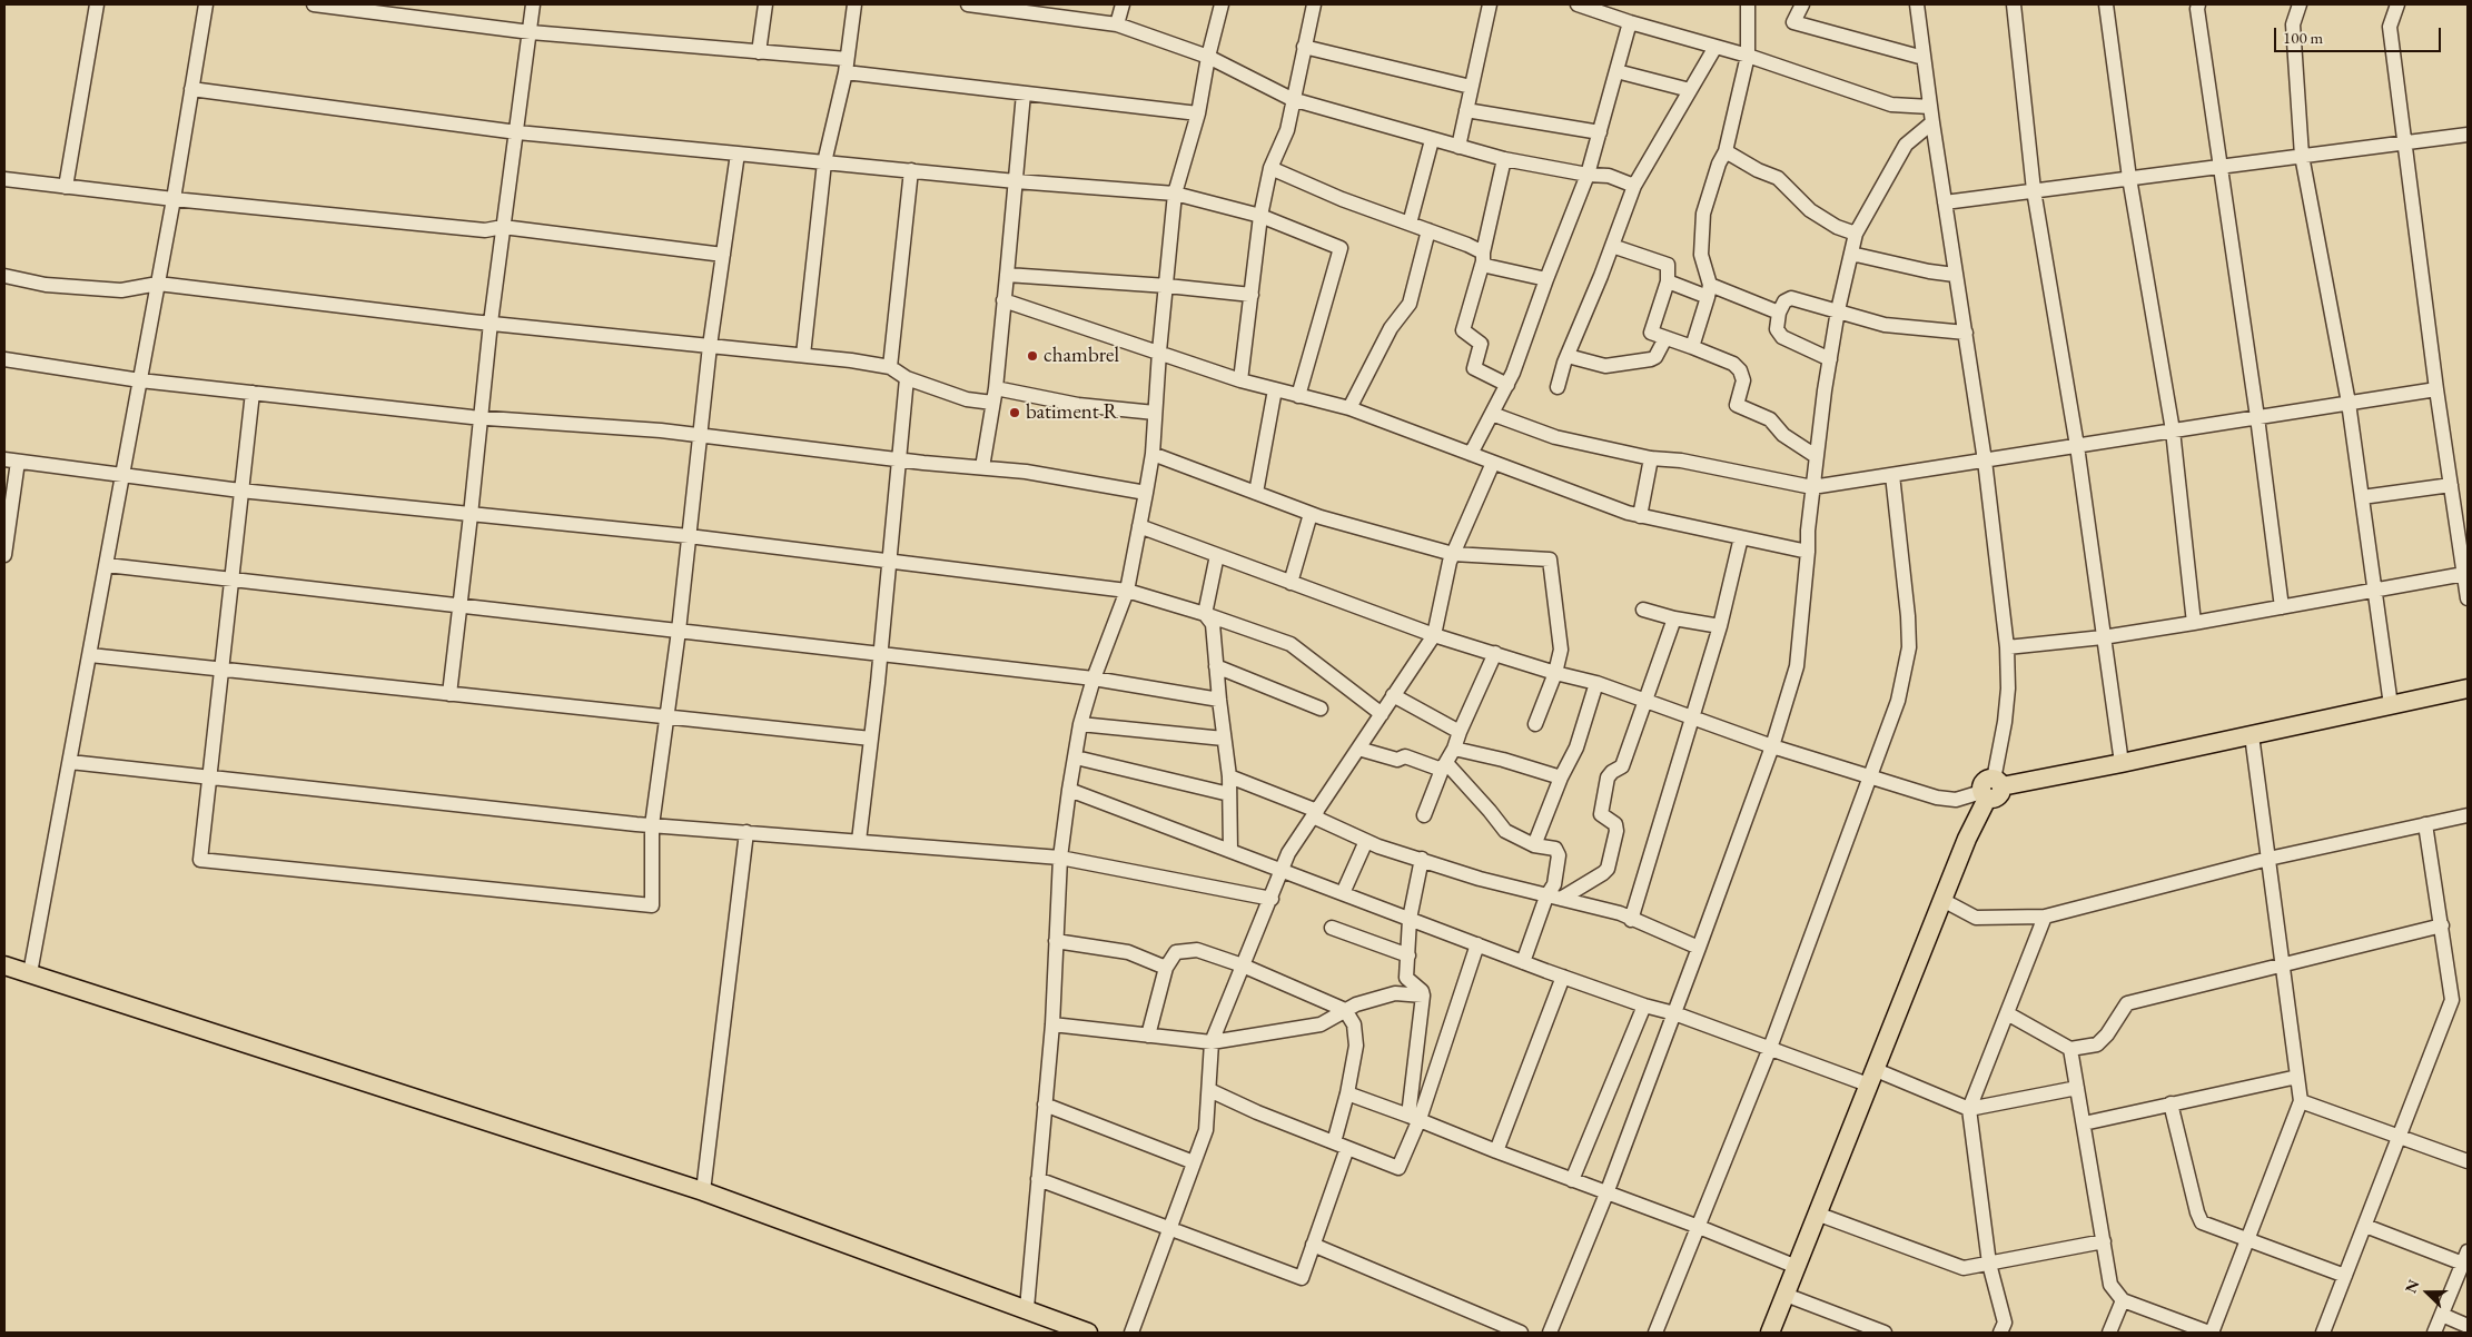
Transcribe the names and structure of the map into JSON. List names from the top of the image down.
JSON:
{
  "places": ["chambrel", "batiment R"],
  "scale_bar": "100 m",
  "north": "left"
}
